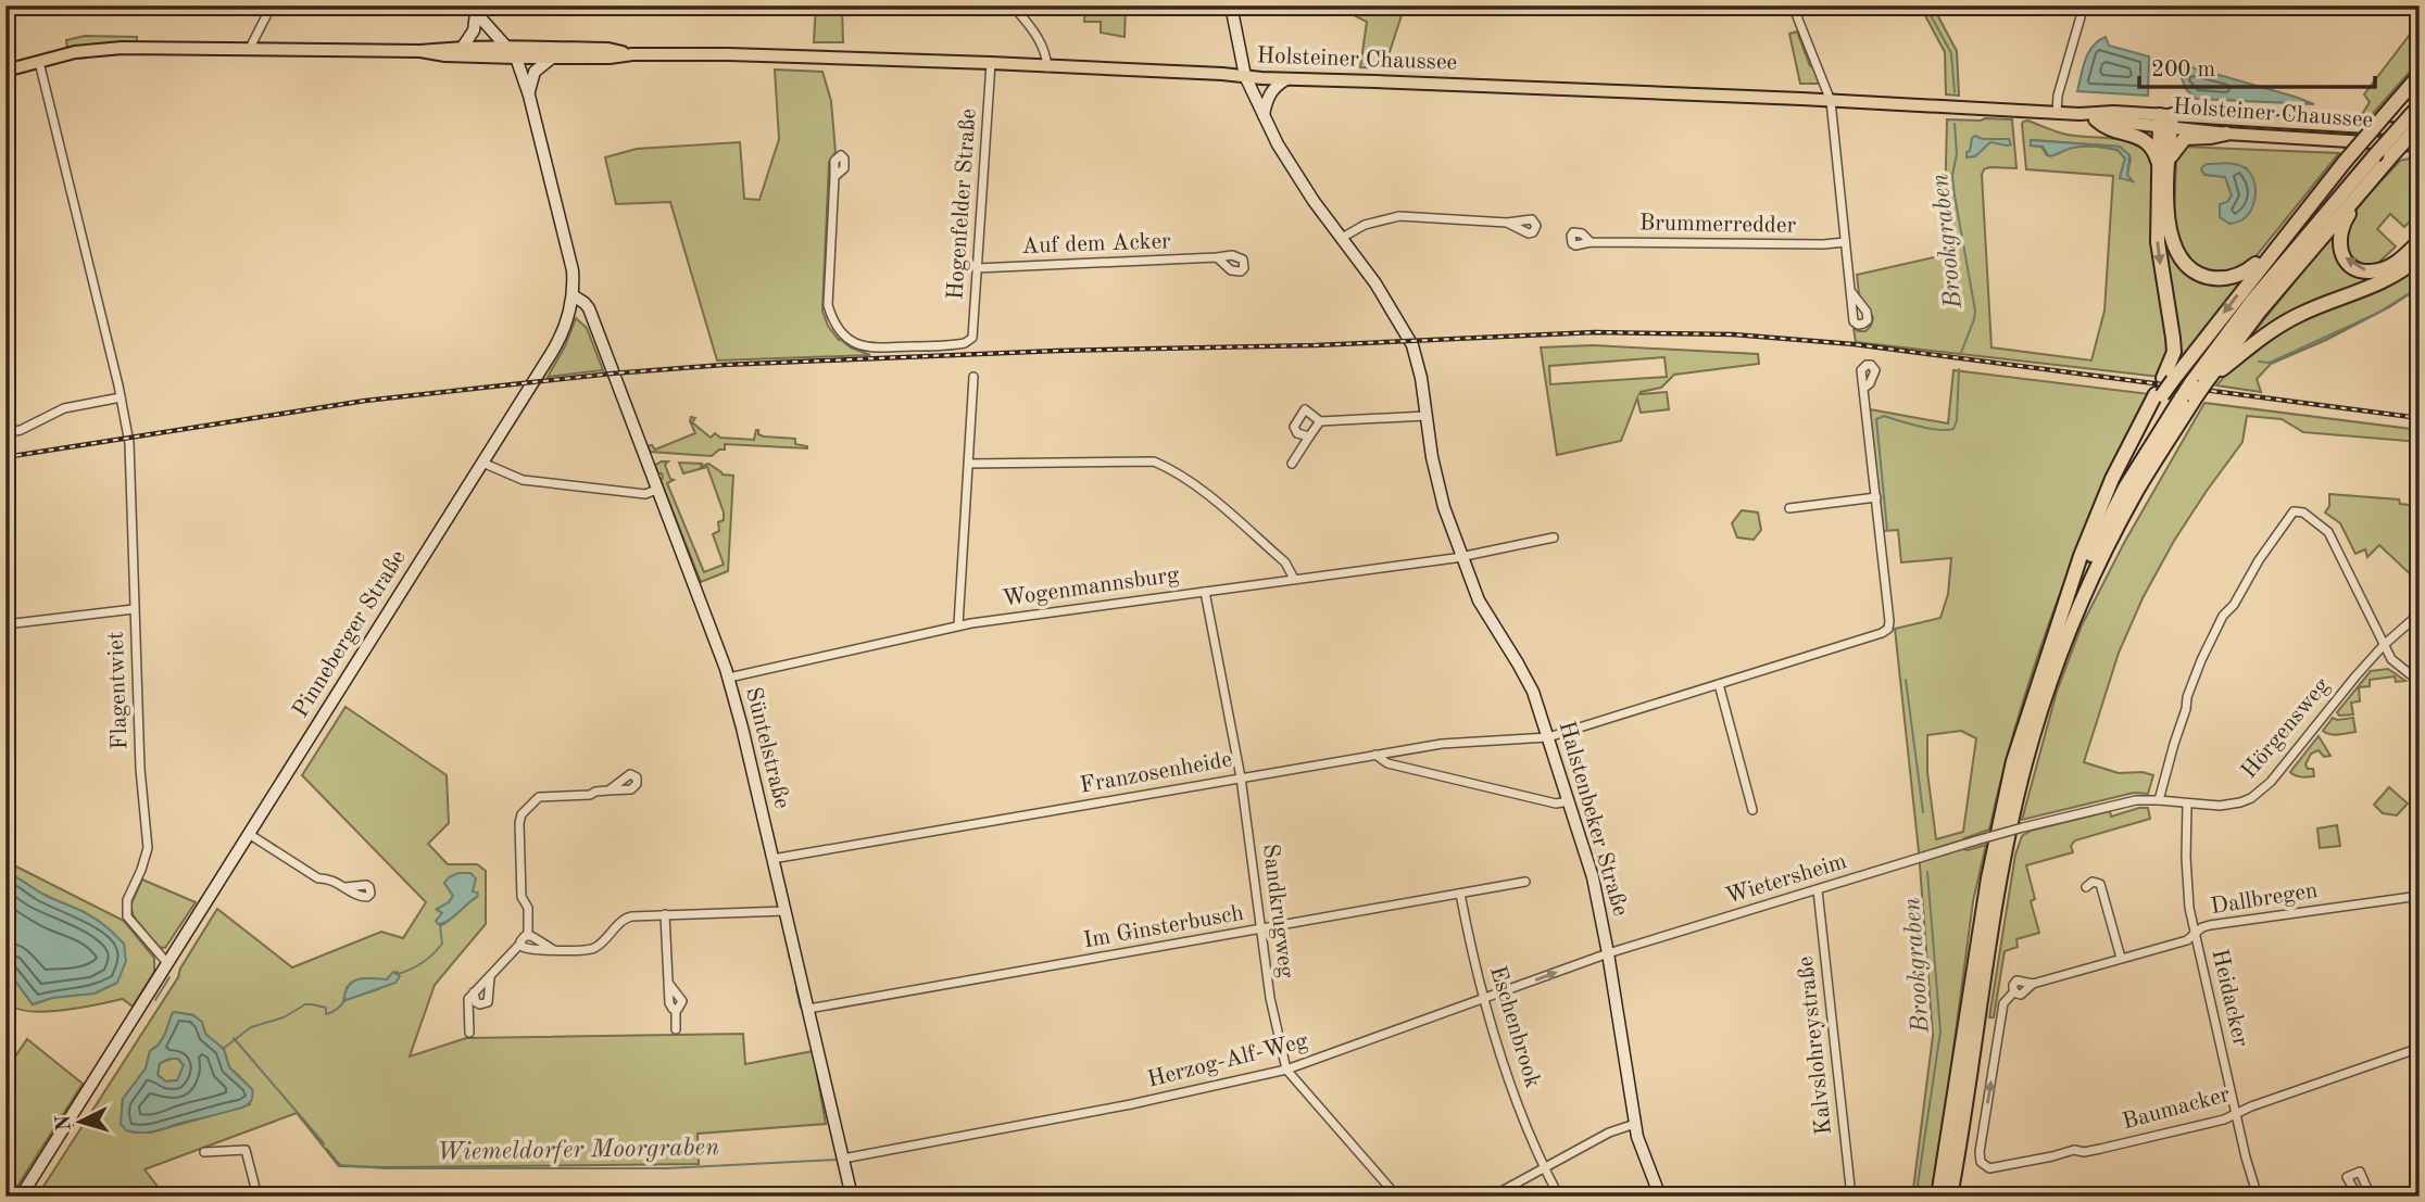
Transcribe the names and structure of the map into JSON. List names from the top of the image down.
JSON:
{
  "streets": {
    "main road": ["Holsteiner Chaussee"],
    "street": [
      "Hogenfelder Straße",
      "Brummerredder",
      "Auf dem Acker",
      "Wogenmannsburg",
      "Pinneberger Straße",
      "Flagentwiet",
      "Hörgensweg",
      "Süntelstraße",
      "Franzosenheide",
      "Halstenbeker Straße",
      "Wietersheim",
      "Dallbregen",
      "Sandkrugweg",
      "Im Ginsterbusch",
      "Heidacker",
      "Eschenbrook",
      "Kalvslohreystraße",
      "Herzog-Alf-Weg",
      "Baumacker"
    ]
  },
  "crossings": [
    ["Holsteiner Chaussee", "Hogenfelder Straße"],
    ["Holsteiner Chaussee", "Pinneberger Straße"],
    ["Holsteiner Chaussee", "Flagentwiet"],
    ["Holsteiner Chaussee", "Halstenbeker Straße"],
    ["Hogenfelder Straße", "Auf dem Acker"],
    ["Wogenmannsburg", "Süntelstraße"],
    ["Wogenmannsburg", "Halstenbeker Straße"],
    ["Wogenmannsburg", "Sandkrugweg"],
    ["Pinneberger Straße", "Flagentwiet"],
    ["Pinneberger Straße", "Süntelstraße"],
    ["Hörgensweg", "Wietersheim"],
    ["Hörgensweg", "Heidacker"],
    ["Süntelstraße", "Franzosenheide"],
    ["Süntelstraße", "Im Ginsterbusch"],
    ["Süntelstraße", "Herzog-Alf-Weg"],
    ["Franzosenheide", "Halstenbeker Straße"],
    ["Franzosenheide", "Sandkrugweg"],
    ["Halstenbeker Straße", "Wietersheim"],
    ["Halstenbeker Straße", "Herzog-Alf-Weg"],
    ["Wietersheim", "Kalvslohreystraße"],
    ["Wietersheim", "Herzog-Alf-Weg"],
    ["Dallbregen", "Heidacker"],
    ["Dallbregen", "Baumacker"],
    ["Sandkrugweg", "Im Ginsterbusch"],
    ["Sandkrugweg", "Herzog-Alf-Weg"],
    ["Im Ginsterbusch", "Eschenbrook"],
    ["Heidacker", "Baumacker"],
    ["Eschenbrook", "Herzog-Alf-Weg"]
  ],
  "one_way": ["Dallbregen"],
  "water": ["Brookgraben", "Wiemeldorfer Moorgraben"],
  "scale_bar": "200 m",
  "north": "left"
}
